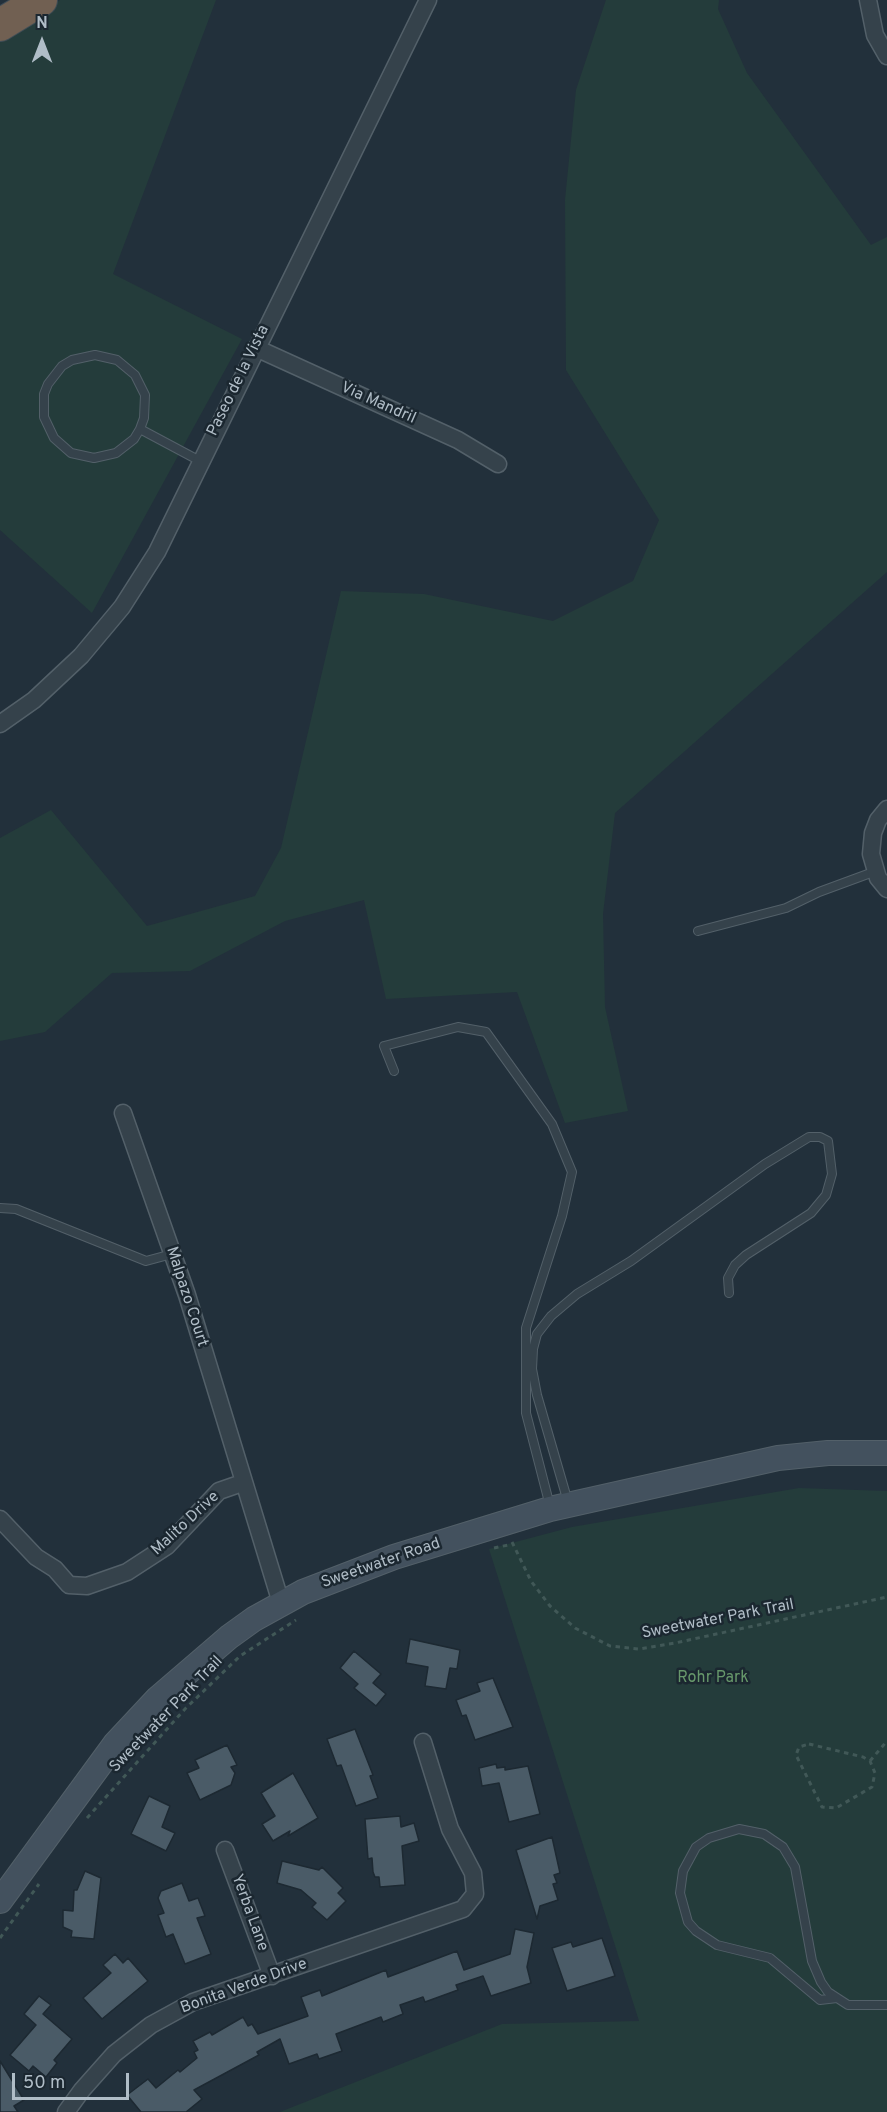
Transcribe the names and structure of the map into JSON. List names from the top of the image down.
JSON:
{
  "streets": {
    "main road": ["Sweetwater Road"],
    "street": [
      "Paseo de la Vista",
      "Via Mandril",
      "Malpazo Court",
      "Malito Drive",
      "Yerba Lane",
      "Bonita Verde Drive"
    ],
    "path": ["Sweetwater Park Trail"]
  },
  "crossings": [
    ["Paseo de la Vista", "Via Mandril"],
    ["Malpazo Court", "Malito Drive"],
    ["Malito Drive", "Sweetwater Road"],
    ["Yerba Lane", "Bonita Verde Drive"]
  ],
  "parks": ["Rohr Park"],
  "scale_bar": "50 m",
  "north": "top"
}
